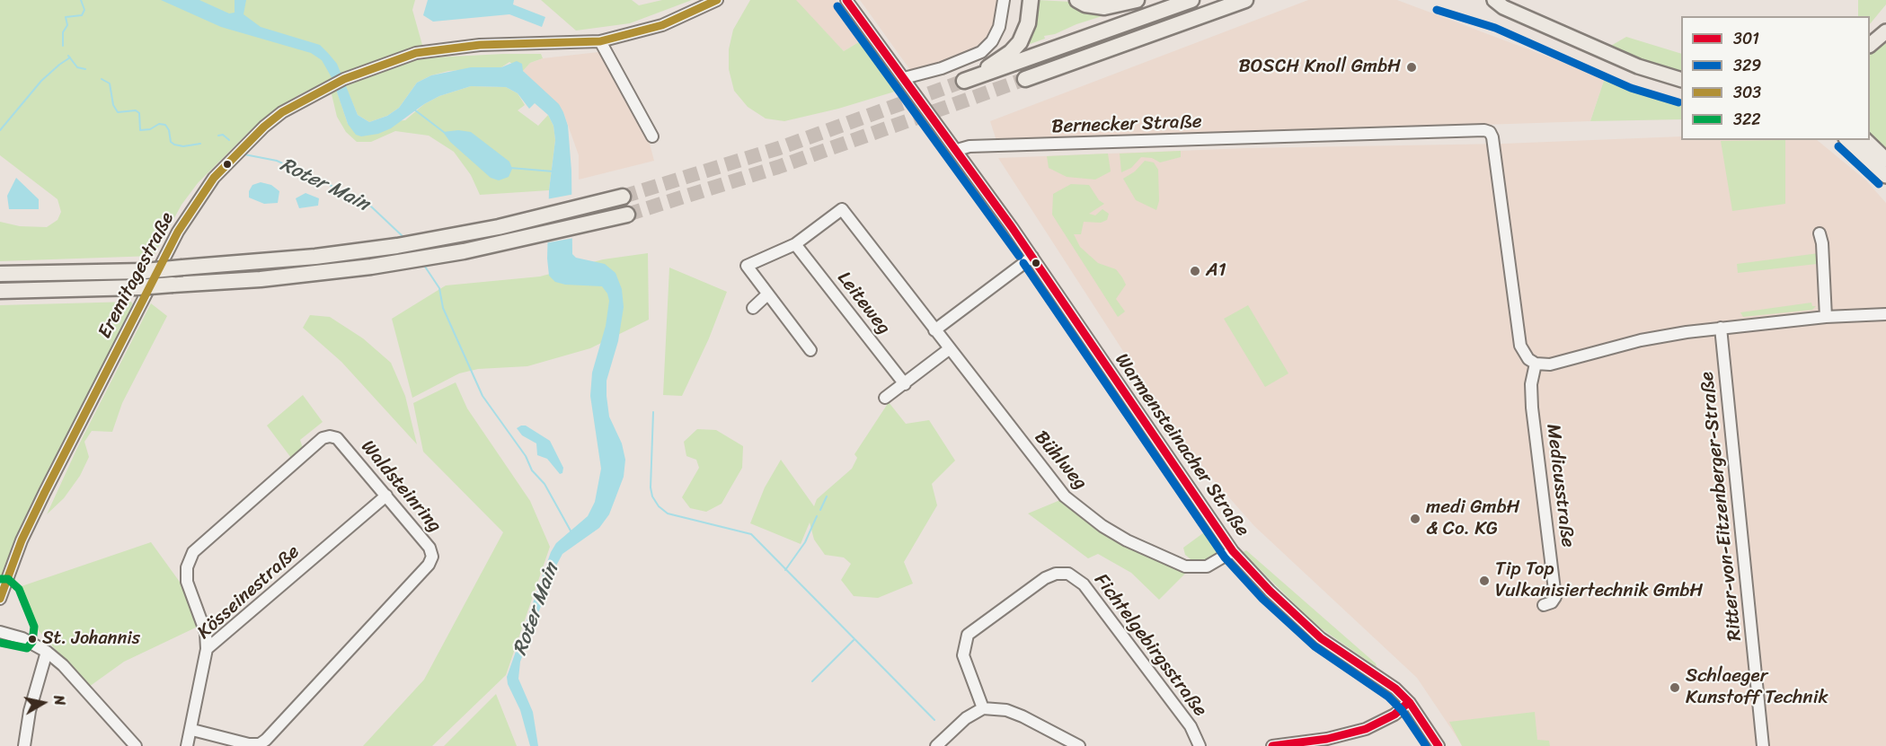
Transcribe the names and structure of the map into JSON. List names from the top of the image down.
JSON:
{
  "streets": {
    "street": [
      "Bernecker Straße",
      "Eremitagestraße",
      "Leiteweg",
      "Warmensteinacher Straße",
      "Bühlweg",
      "Medicusstraße",
      "Waldsteinring",
      "Ritter-von-Eitzenberger-Straße",
      "Kösseinestraße",
      "Fichtelgebirgsstraße"
    ]
  },
  "crossings": [
    ["Bernecker Straße", "Warmensteinacher Straße"],
    ["Bernecker Straße", "Medicusstraße"],
    ["Leiteweg", "Bühlweg"],
    ["Warmensteinacher Straße", "Bühlweg"],
    ["Waldsteinring", "Kösseinestraße"]
  ],
  "water": ["Roter Main"],
  "places": [
    "BOSCH Knoll GmbH",
    "A1",
    "medi GmbH & Co. KG",
    "Tip Top Vulkanisiertechnik GmbH",
    "St. Johannis",
    "Schlaeger Kunstoff Technik"
  ],
  "lines": [
    "transit line 301",
    "transit line 303",
    "transit line 329",
    "transit line 322"
  ],
  "legend": [
    "301",
    "329",
    "303",
    "322"
  ],
  "north": "right"
}
